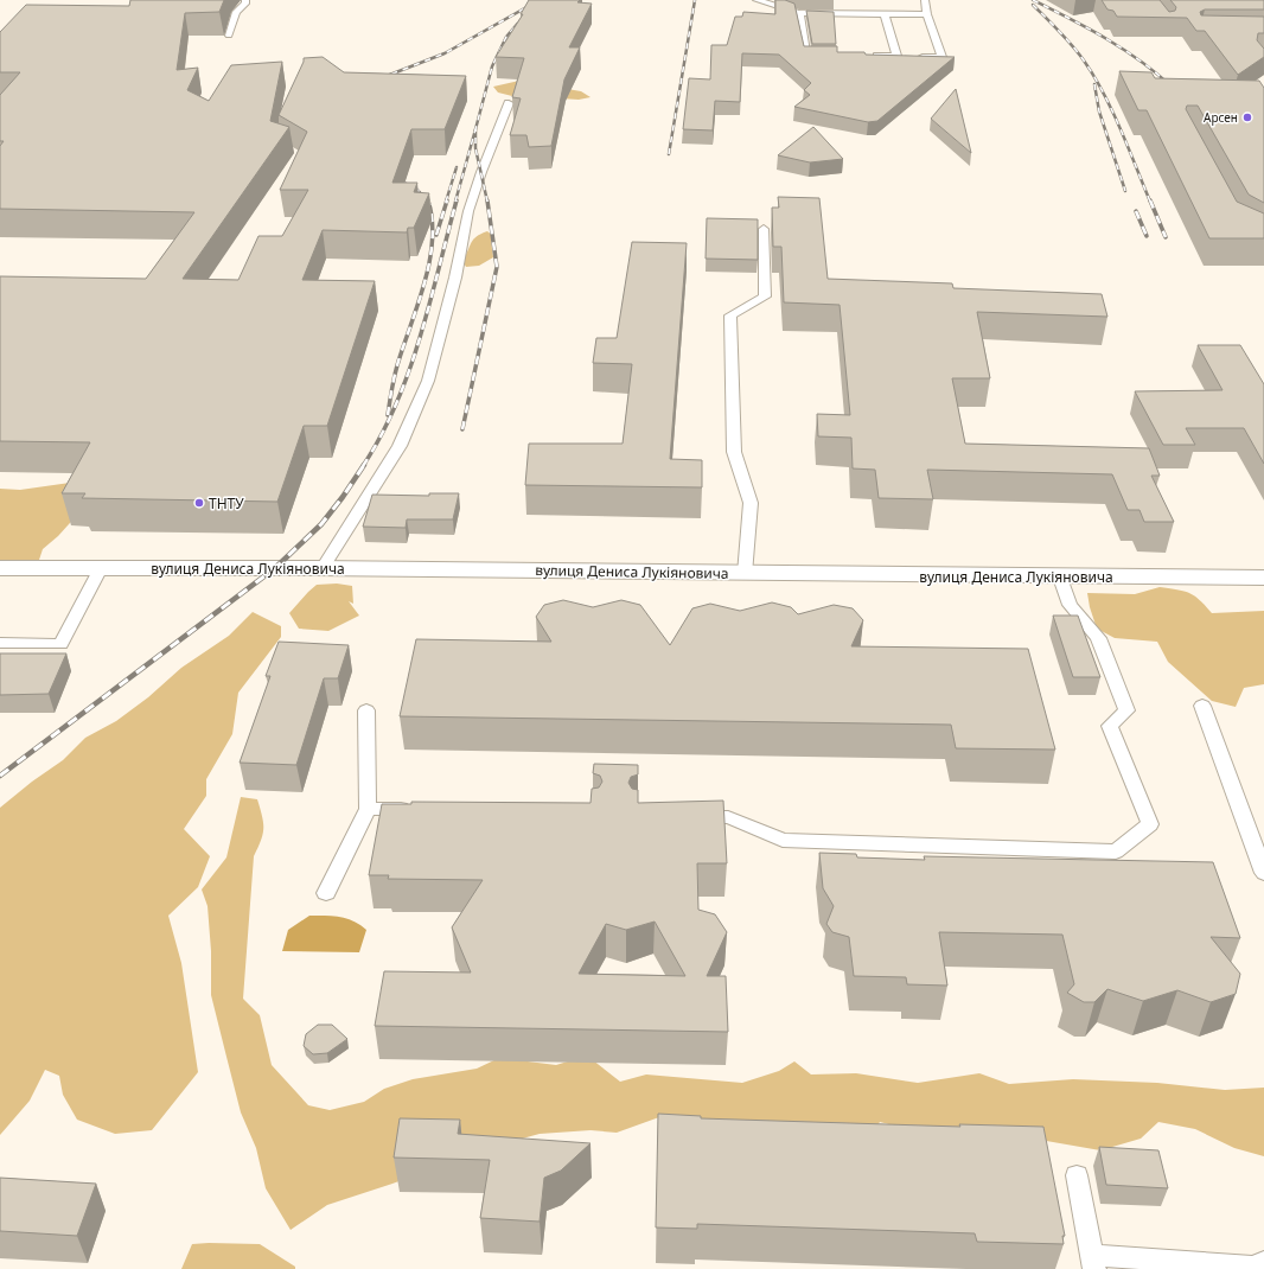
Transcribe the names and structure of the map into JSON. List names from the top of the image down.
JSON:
{
  "streets": {
    "street": ["вулиця Дениса Лукіяновича"]
  },
  "places": ["Арсен", "ТНТУ"]
}
